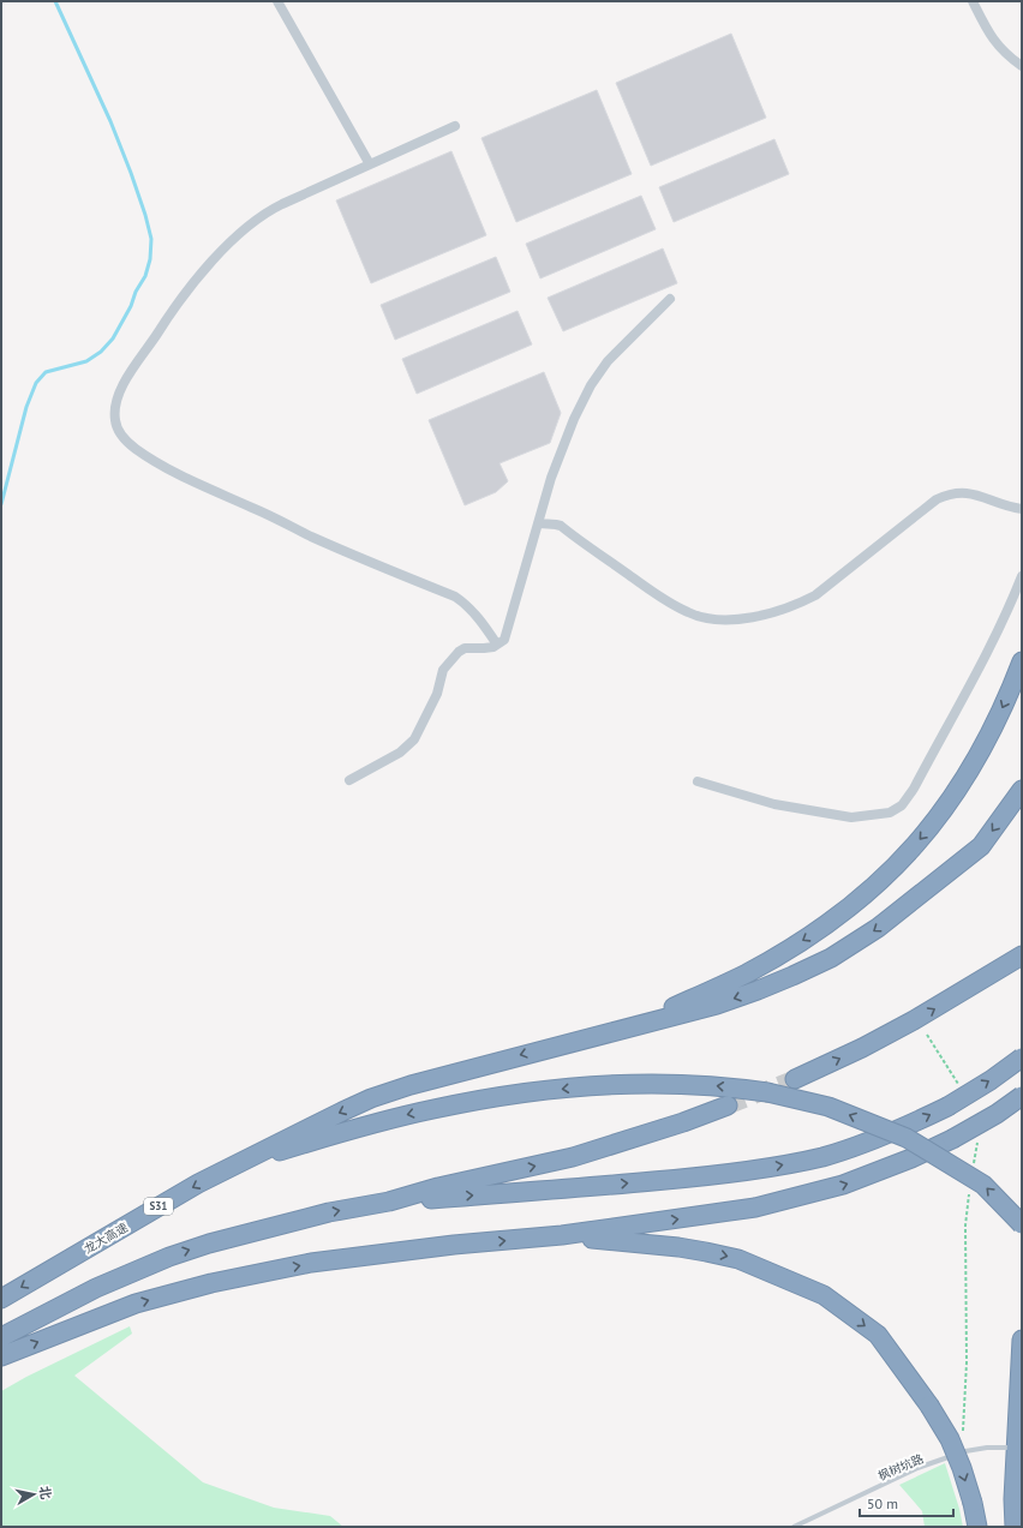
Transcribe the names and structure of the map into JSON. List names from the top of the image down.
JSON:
{
  "streets": {
    "highway": ["S31", "龙大高速"],
    "lane": ["枫树坑路"]
  },
  "scale_bar": "50 m",
  "north": "right"
}
